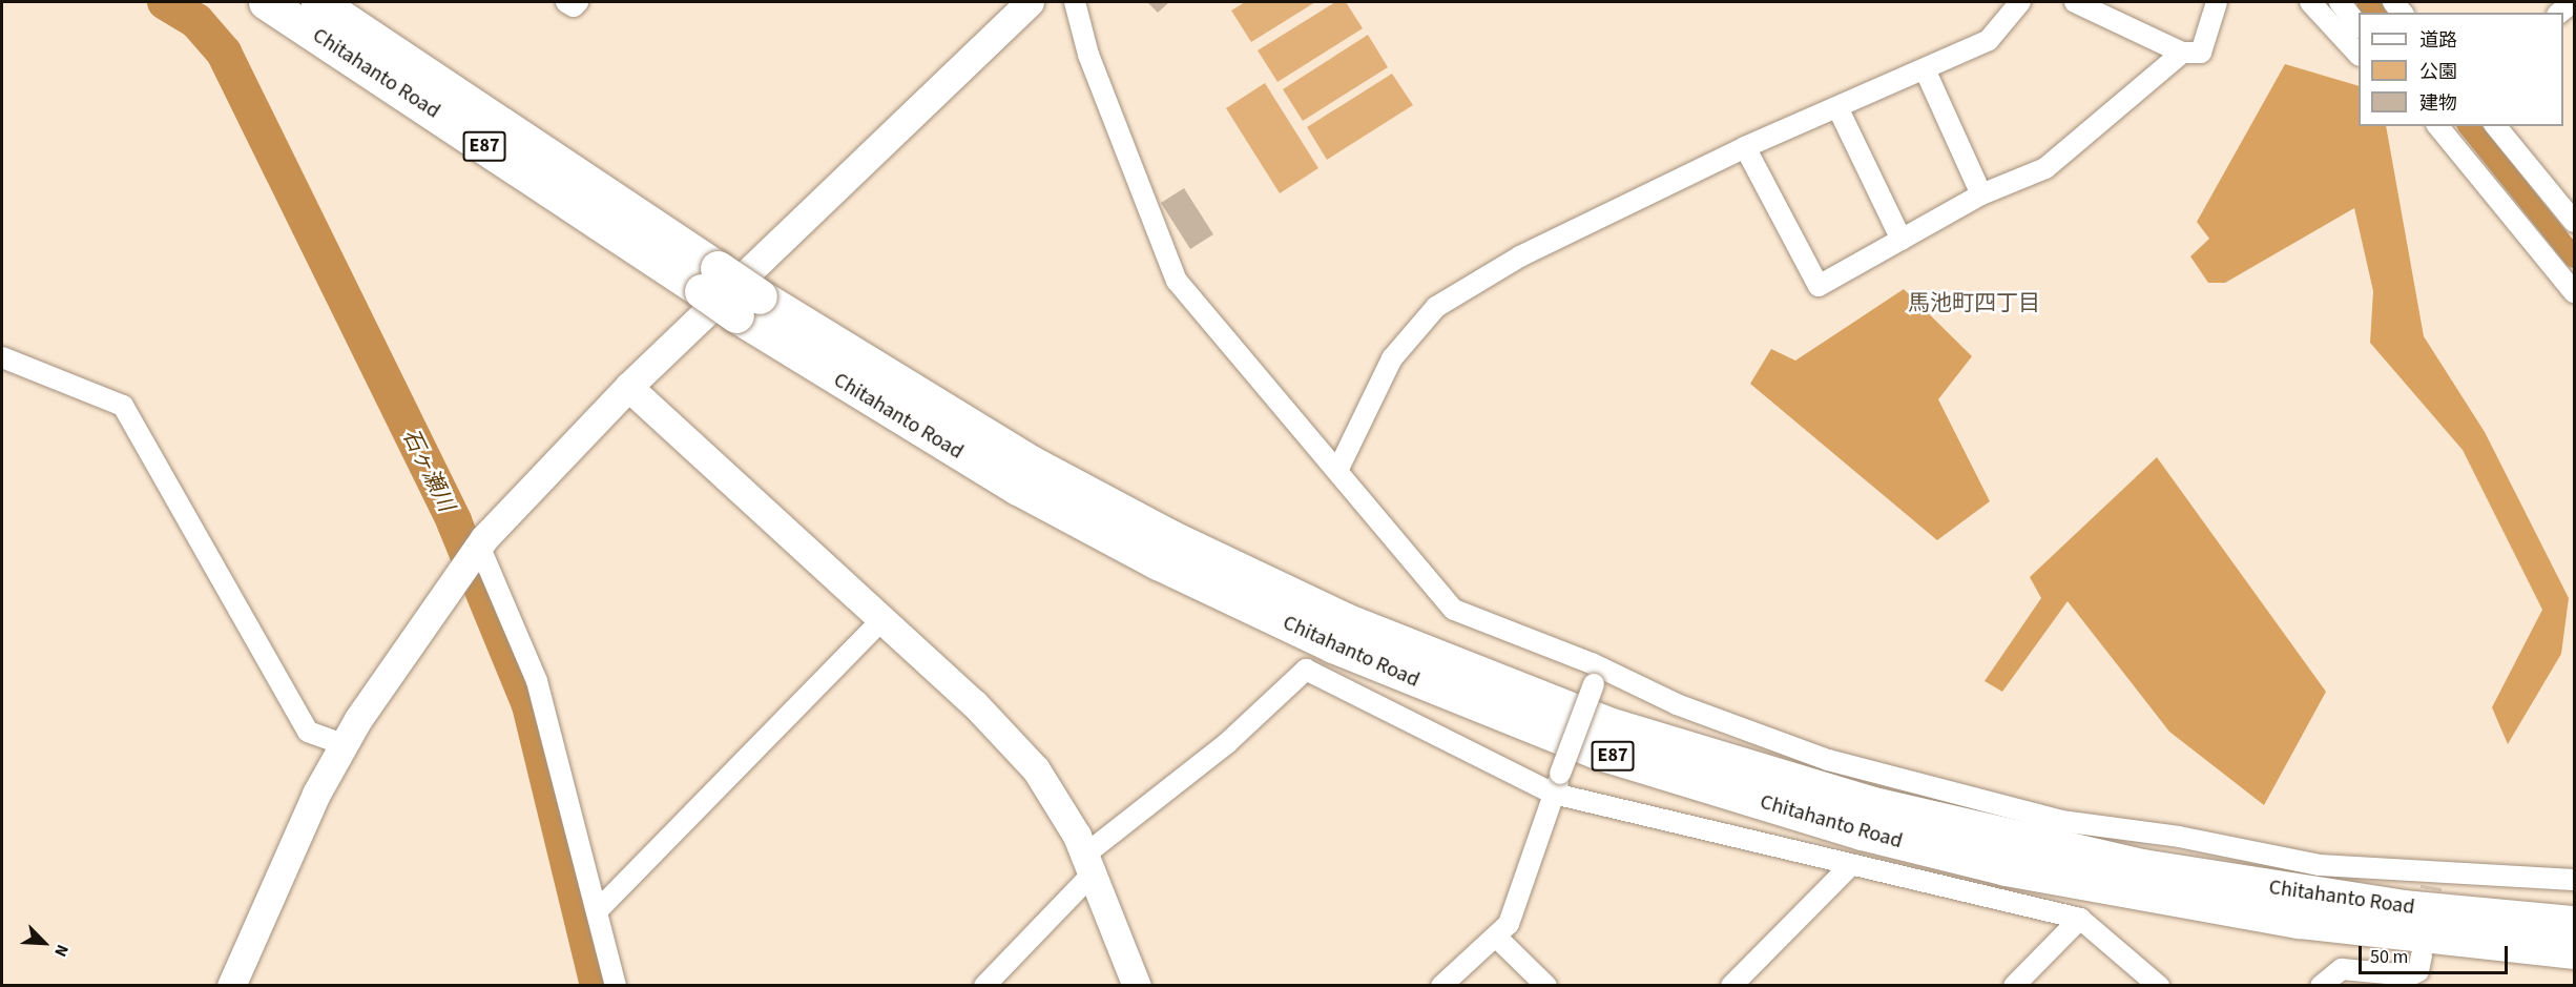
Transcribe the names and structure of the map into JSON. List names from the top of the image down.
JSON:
{
  "streets": {
    "highway": ["Chitahanto Road", "E87"]
  },
  "districts": ["馬池町四丁目"],
  "water": ["石ヶ瀬川"],
  "legend": ["道路", "公園", "建物"],
  "scale_bar": "50 m",
  "north": "bottom right"
}
